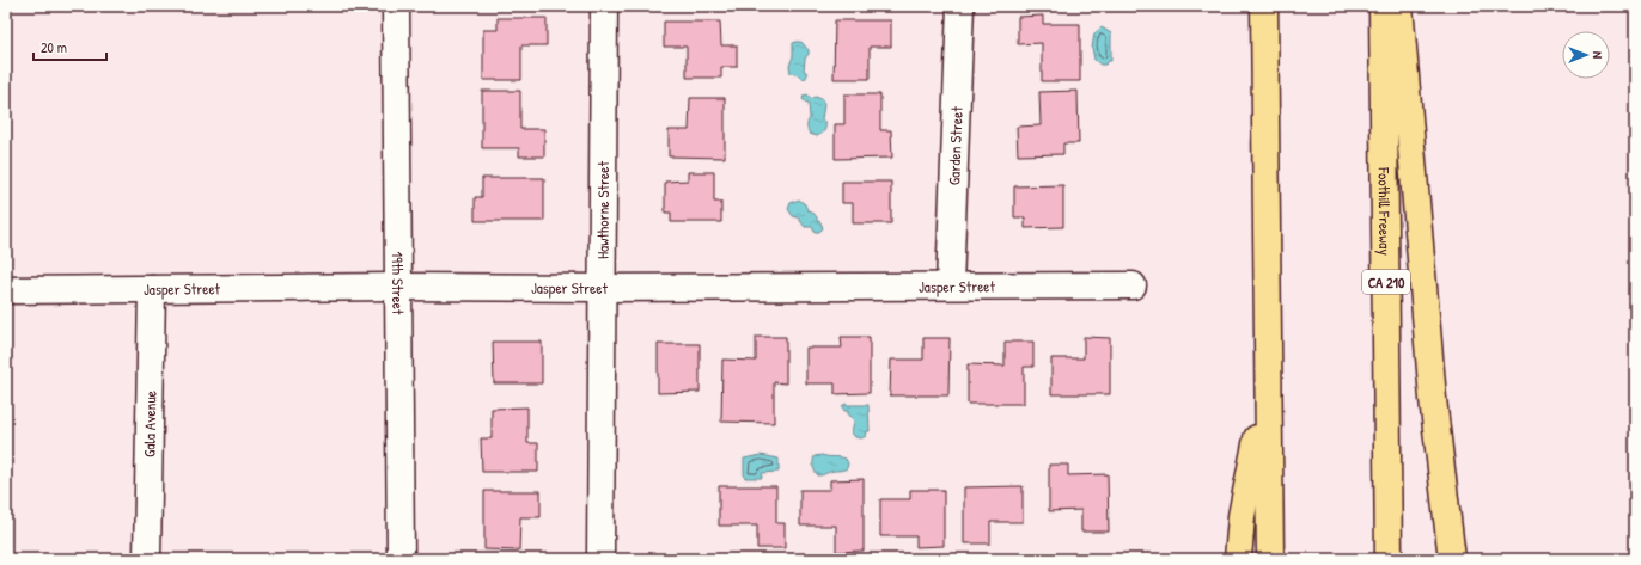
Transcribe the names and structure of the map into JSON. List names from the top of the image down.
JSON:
{
  "streets": {
    "highway": ["Foothill Freeway", "CA 210"],
    "street": [
      "Garden Street",
      "Hawthorne Street",
      "19th Street",
      "Jasper Street",
      "Gala Avenue"
    ]
  },
  "crossings": [
    ["Garden Street", "Jasper Street"],
    ["Hawthorne Street", "Jasper Street"],
    ["19th Street", "Jasper Street"],
    ["Jasper Street", "Gala Avenue"]
  ],
  "scale_bar": "20 m",
  "north": "right"
}
